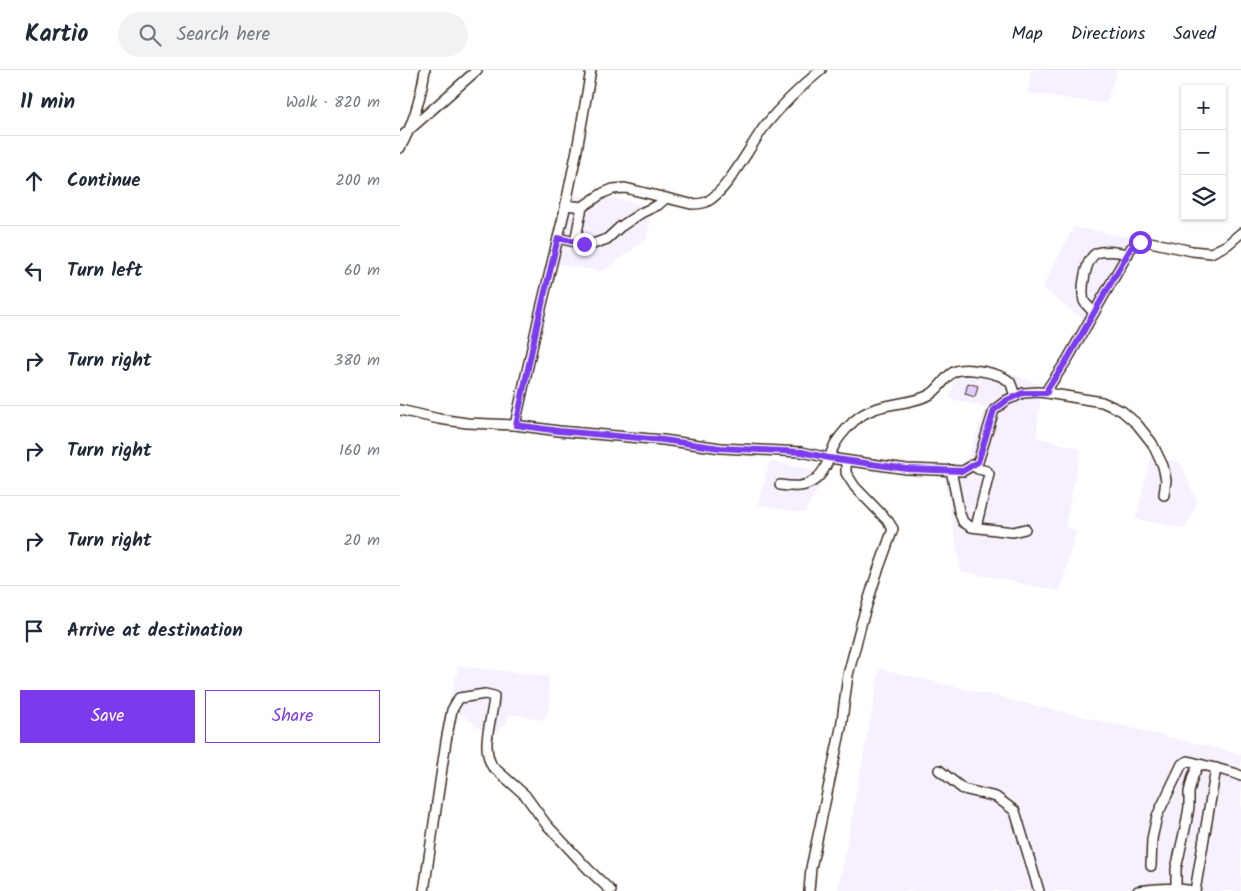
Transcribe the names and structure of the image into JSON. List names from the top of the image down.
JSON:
{
  "page": {
    "header": "Kartio",
    "search": "Search here",
    "nav": ["Map", "Directions", "Saved"],
    "heading": ["11 min", "Walk · 820 m"],
    "map_buttons": ["+", "−"],
    "list": [
      ["Continue", "200 m"],
      ["Turn left", "60 m"],
      ["Turn right", "380 m"],
      ["Turn right", "160 m"],
      ["Turn right", "20 m"],
      "Arrive at destination"
    ],
    "buttons": ["Save", "Share"]
  }
}
